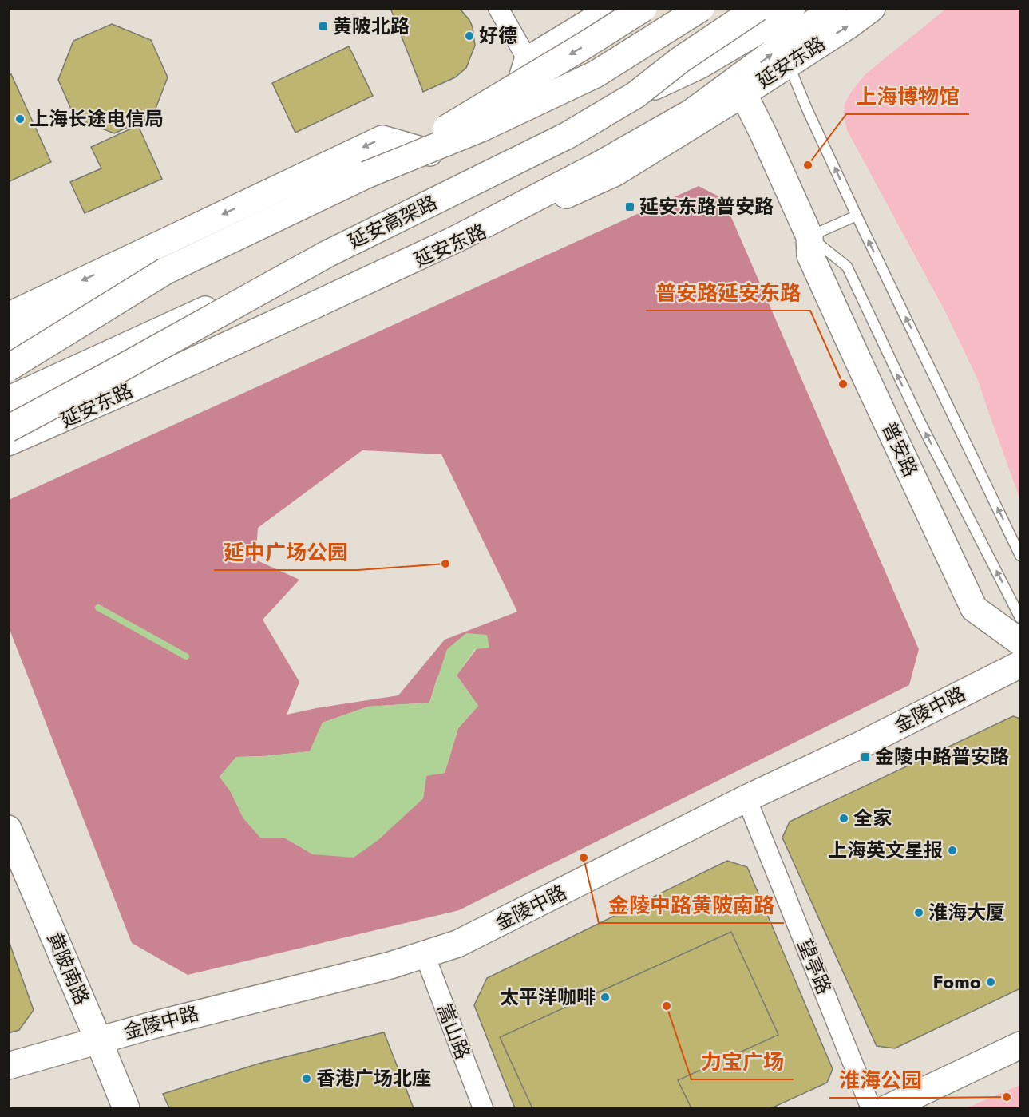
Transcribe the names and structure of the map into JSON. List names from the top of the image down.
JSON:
{
  "streets": {
    "main road": [
      "延安东路",
      "延安高架路",
      "普安路",
      "金陵中路",
      "黄陂南路"
    ],
    "street": ["望亭路", "嵩山路"]
  },
  "crossings": [
    ["延安东路", "普安路"],
    ["金陵中路", "望亭路"],
    ["金陵中路", "黄陂南路"],
    ["金陵中路", "嵩山路"]
  ],
  "places": {
    "transit": ["黄陂北路", "延安东路普安路", "金陵中路普安路"],
    "other": [
      "好德",
      "上海长途电信局",
      "上海博物馆",
      "普安路延安东路",
      "延中广场公园",
      "全家",
      "上海英文星报",
      "金陵中路黄陂南路",
      "淮海大厦",
      "Fomo",
      "太平洋咖啡",
      "力宝广场",
      "香港广场北座",
      "淮海公园"
    ]
  }
}
